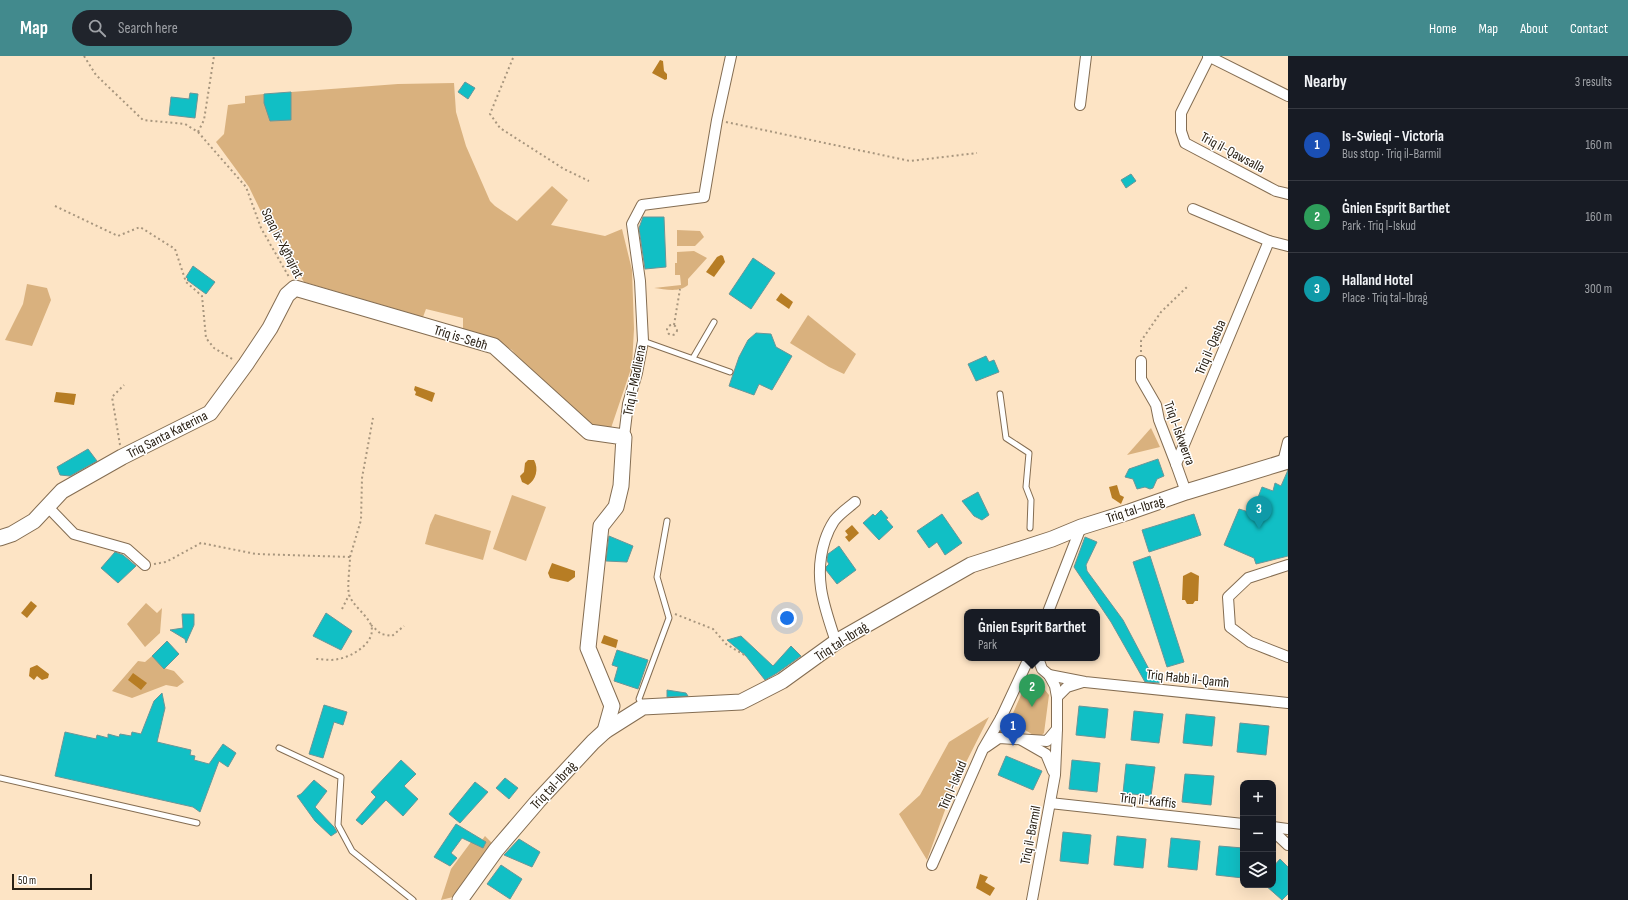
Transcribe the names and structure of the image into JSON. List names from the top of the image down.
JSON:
{
  "streets": {
    "main road": [
      "Triq is-Sebħ",
      "Triq il-Madliena",
      "Triq Santa Katerina",
      "Triq tal-Ibraġ"
    ],
    "street": [
      "Triq il-Qawsalla",
      "Triq il-Qasba",
      "Triq l-Iskwerra",
      "Triq Ħabb il-Qamħ",
      "Triq l-Iskud",
      "Triq il-Kaffis",
      "Triq il-Barmil"
    ],
    "path": ["Sqaq ix-Xgħajrat"]
  },
  "crossings": [
    ["Sqaq ix-Xgħajrat", "Triq is-Sebħ"],
    ["Sqaq ix-Xgħajrat", "Triq Santa Katerina"],
    ["Triq is-Sebħ", "Triq il-Madliena"],
    ["Triq is-Sebħ", "Triq Santa Katerina"],
    ["Triq il-Qasba", "Triq l-Iskwerra"],
    ["Triq l-Iskwerra", "Triq tal-Ibraġ"],
    ["Triq Ħabb il-Qamħ", "Triq l-Iskud"],
    ["Triq Ħabb il-Qamħ", "Triq il-Barmil"],
    ["Triq l-Iskud", "Triq il-Barmil"],
    ["Triq il-Kaffis", "Triq il-Barmil"]
  ],
  "scale_bar": "50 m",
  "page": {
    "header": "Map",
    "search": "Search here",
    "nav": [
      "Home",
      "Map",
      "About",
      "Contact"
    ],
    "heading": ["Nearby", "3 results"],
    "list": [
      {
        "mark": "1",
        "name": "Is-Swieqi - Victoria",
        "note": "Bus stop · Triq il-Barmil",
        "value": "160 m"
      },
      {
        "mark": "2",
        "name": "Ġnien Esprit Barthet",
        "note": "Park · Triq l-Iskud",
        "value": "160 m"
      },
      {
        "mark": "3",
        "name": "Halland Hotel",
        "note": "Place · Triq tal-Ibraġ",
        "value": "300 m"
      }
    ],
    "pins": ["3", "2", "1"],
    "popup": ["Ġnien Esprit Barthet", "Park"],
    "map_buttons": ["+", "−"],
    "scale": "50 m"
  }
}
